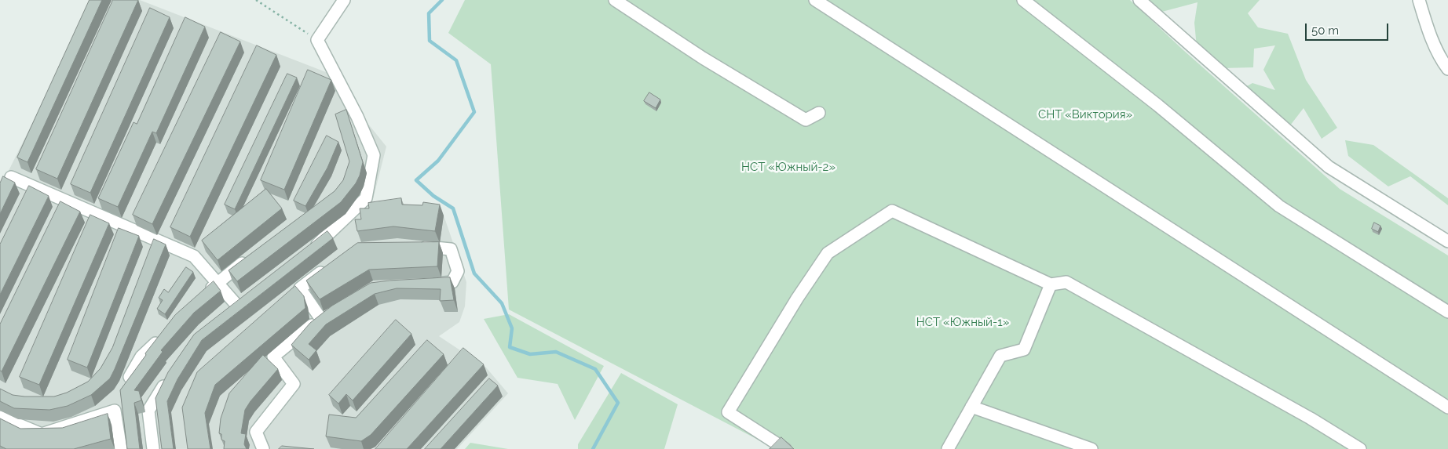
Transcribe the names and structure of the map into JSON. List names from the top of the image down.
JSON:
{
  "parks": ["СНТ «Виктория»", "НСТ «Южный-2»", "НСТ «Южный-1»"],
  "scale_bar": "50 m"
}
